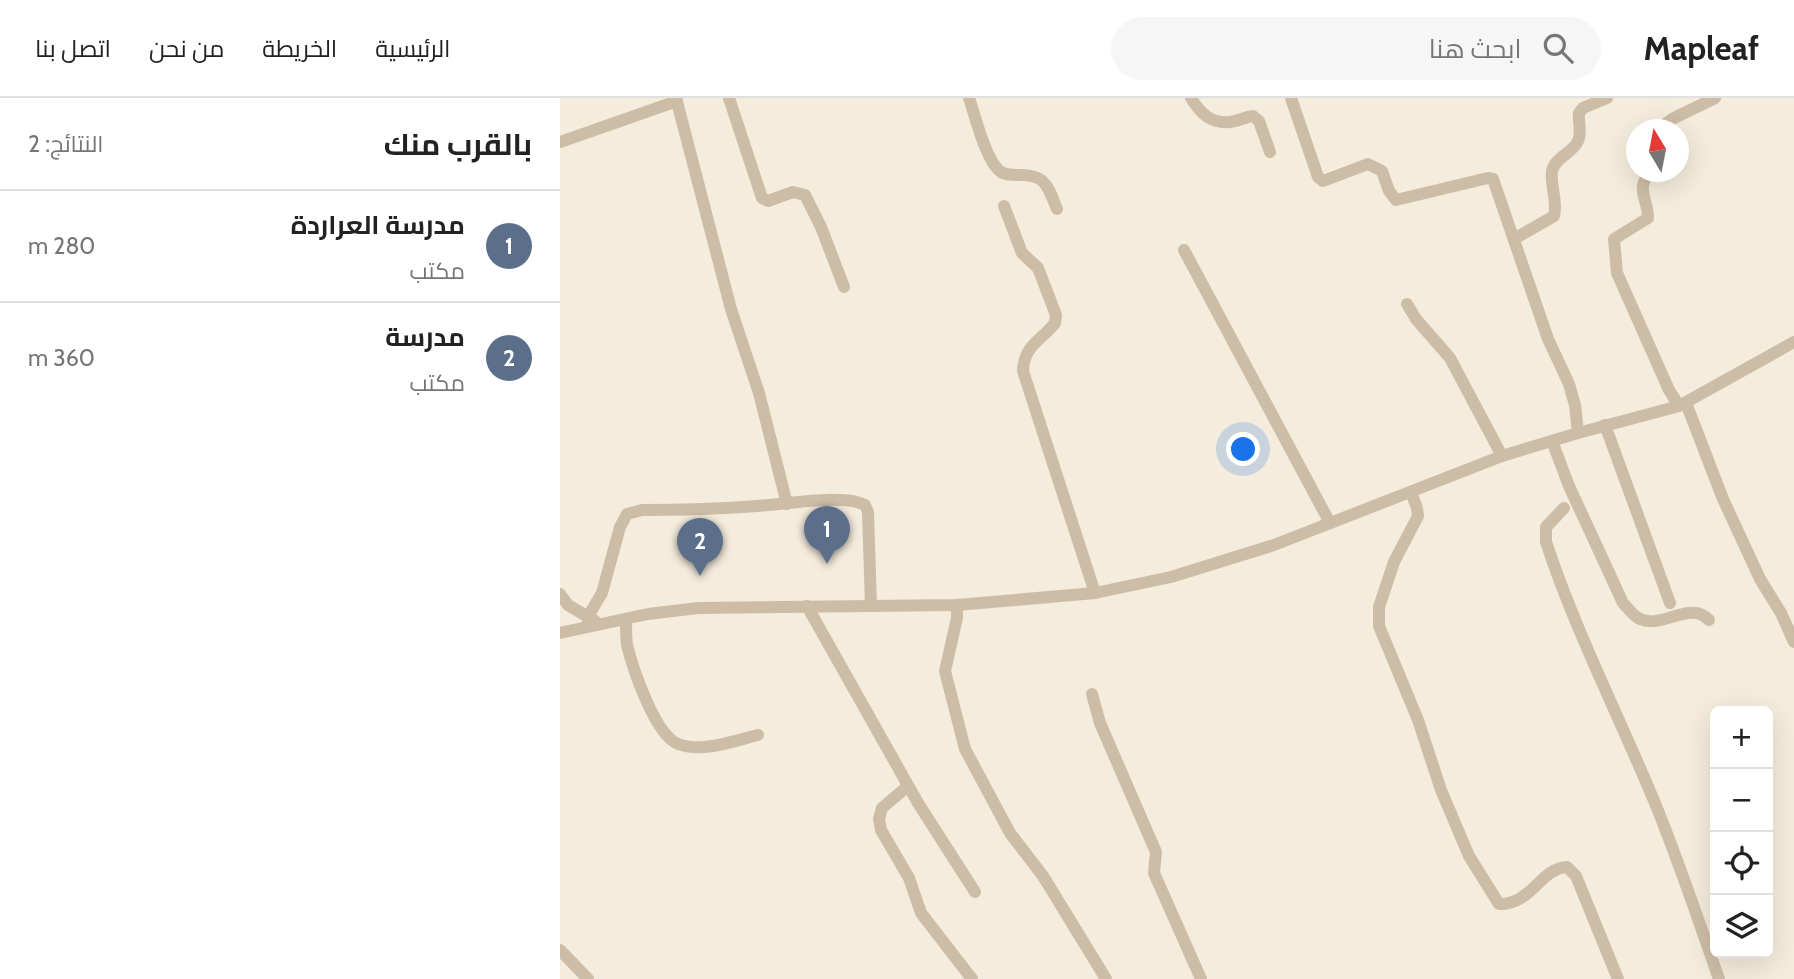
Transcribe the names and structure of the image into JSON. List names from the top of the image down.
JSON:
{
  "north": "top",
  "page": {
    "header": "Mapleaf",
    "search": "ابحث هنا",
    "nav": [
      "الرئيسية",
      "الخريطة",
      "من نحن",
      "اتصل بنا"
    ],
    "heading": ["بالقرب منك", "النتائج: 2"],
    "list": [
      {
        "mark": "1",
        "name": "مدرسة العراردة",
        "note": "مكتب",
        "value": "280 m"
      },
      {
        "mark": "2",
        "name": "مدرسة",
        "note": "مكتب",
        "value": "360 m"
      }
    ],
    "pins": ["1", "2"],
    "map_buttons": ["+", "−"]
  }
}
